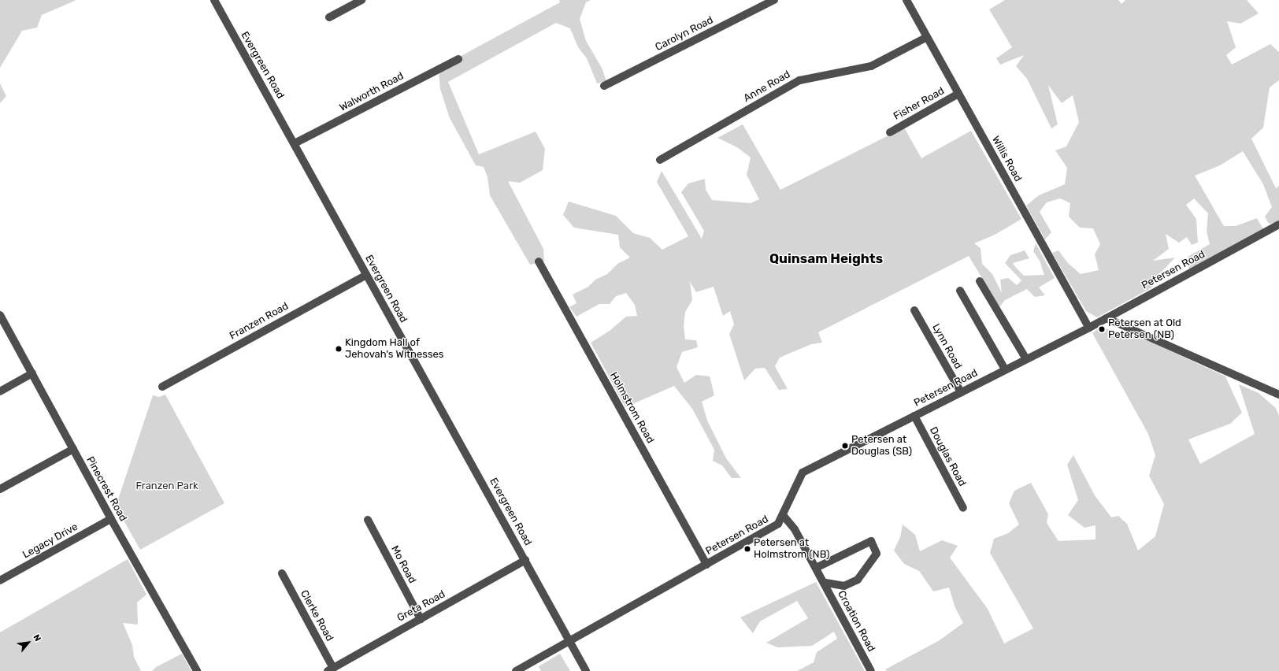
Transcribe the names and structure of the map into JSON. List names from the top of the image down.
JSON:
{
  "streets": {
    "street": [
      "Carolyn Road",
      "Evergreen Road",
      "Anne Road",
      "Walworth Road",
      "Fisher Road",
      "Willis Road",
      "Petersen Road",
      "Franzen Road",
      "Lynn Road",
      "Holmstrom Road",
      "Douglas Road",
      "Pinecrest Road",
      "Legacy Drive",
      "Mo Road",
      "Greta Road",
      "Clerke Road",
      "Croation Road"
    ]
  },
  "crossings": [
    ["Evergreen Road", "Walworth Road"],
    ["Evergreen Road", "Petersen Road"],
    ["Evergreen Road", "Franzen Road"],
    ["Evergreen Road", "Greta Road"],
    ["Anne Road", "Willis Road"],
    ["Fisher Road", "Willis Road"],
    ["Willis Road", "Petersen Road"],
    ["Petersen Road", "Lynn Road"],
    ["Petersen Road", "Holmstrom Road"],
    ["Petersen Road", "Douglas Road"],
    ["Petersen Road", "Croation Road"],
    ["Pinecrest Road", "Legacy Drive"],
    ["Mo Road", "Greta Road"],
    ["Greta Road", "Clerke Road"]
  ],
  "districts": ["Quinsam Heights"],
  "parks": ["Franzen Park"],
  "places": [
    "Petersen at Old Petersen (NB)",
    "Kingdom Hall of Jehovah's Witnesses",
    "Petersen at Douglas (SB)",
    "Petersen at Holmstrom (NB)"
  ],
  "north": "top right"
}
